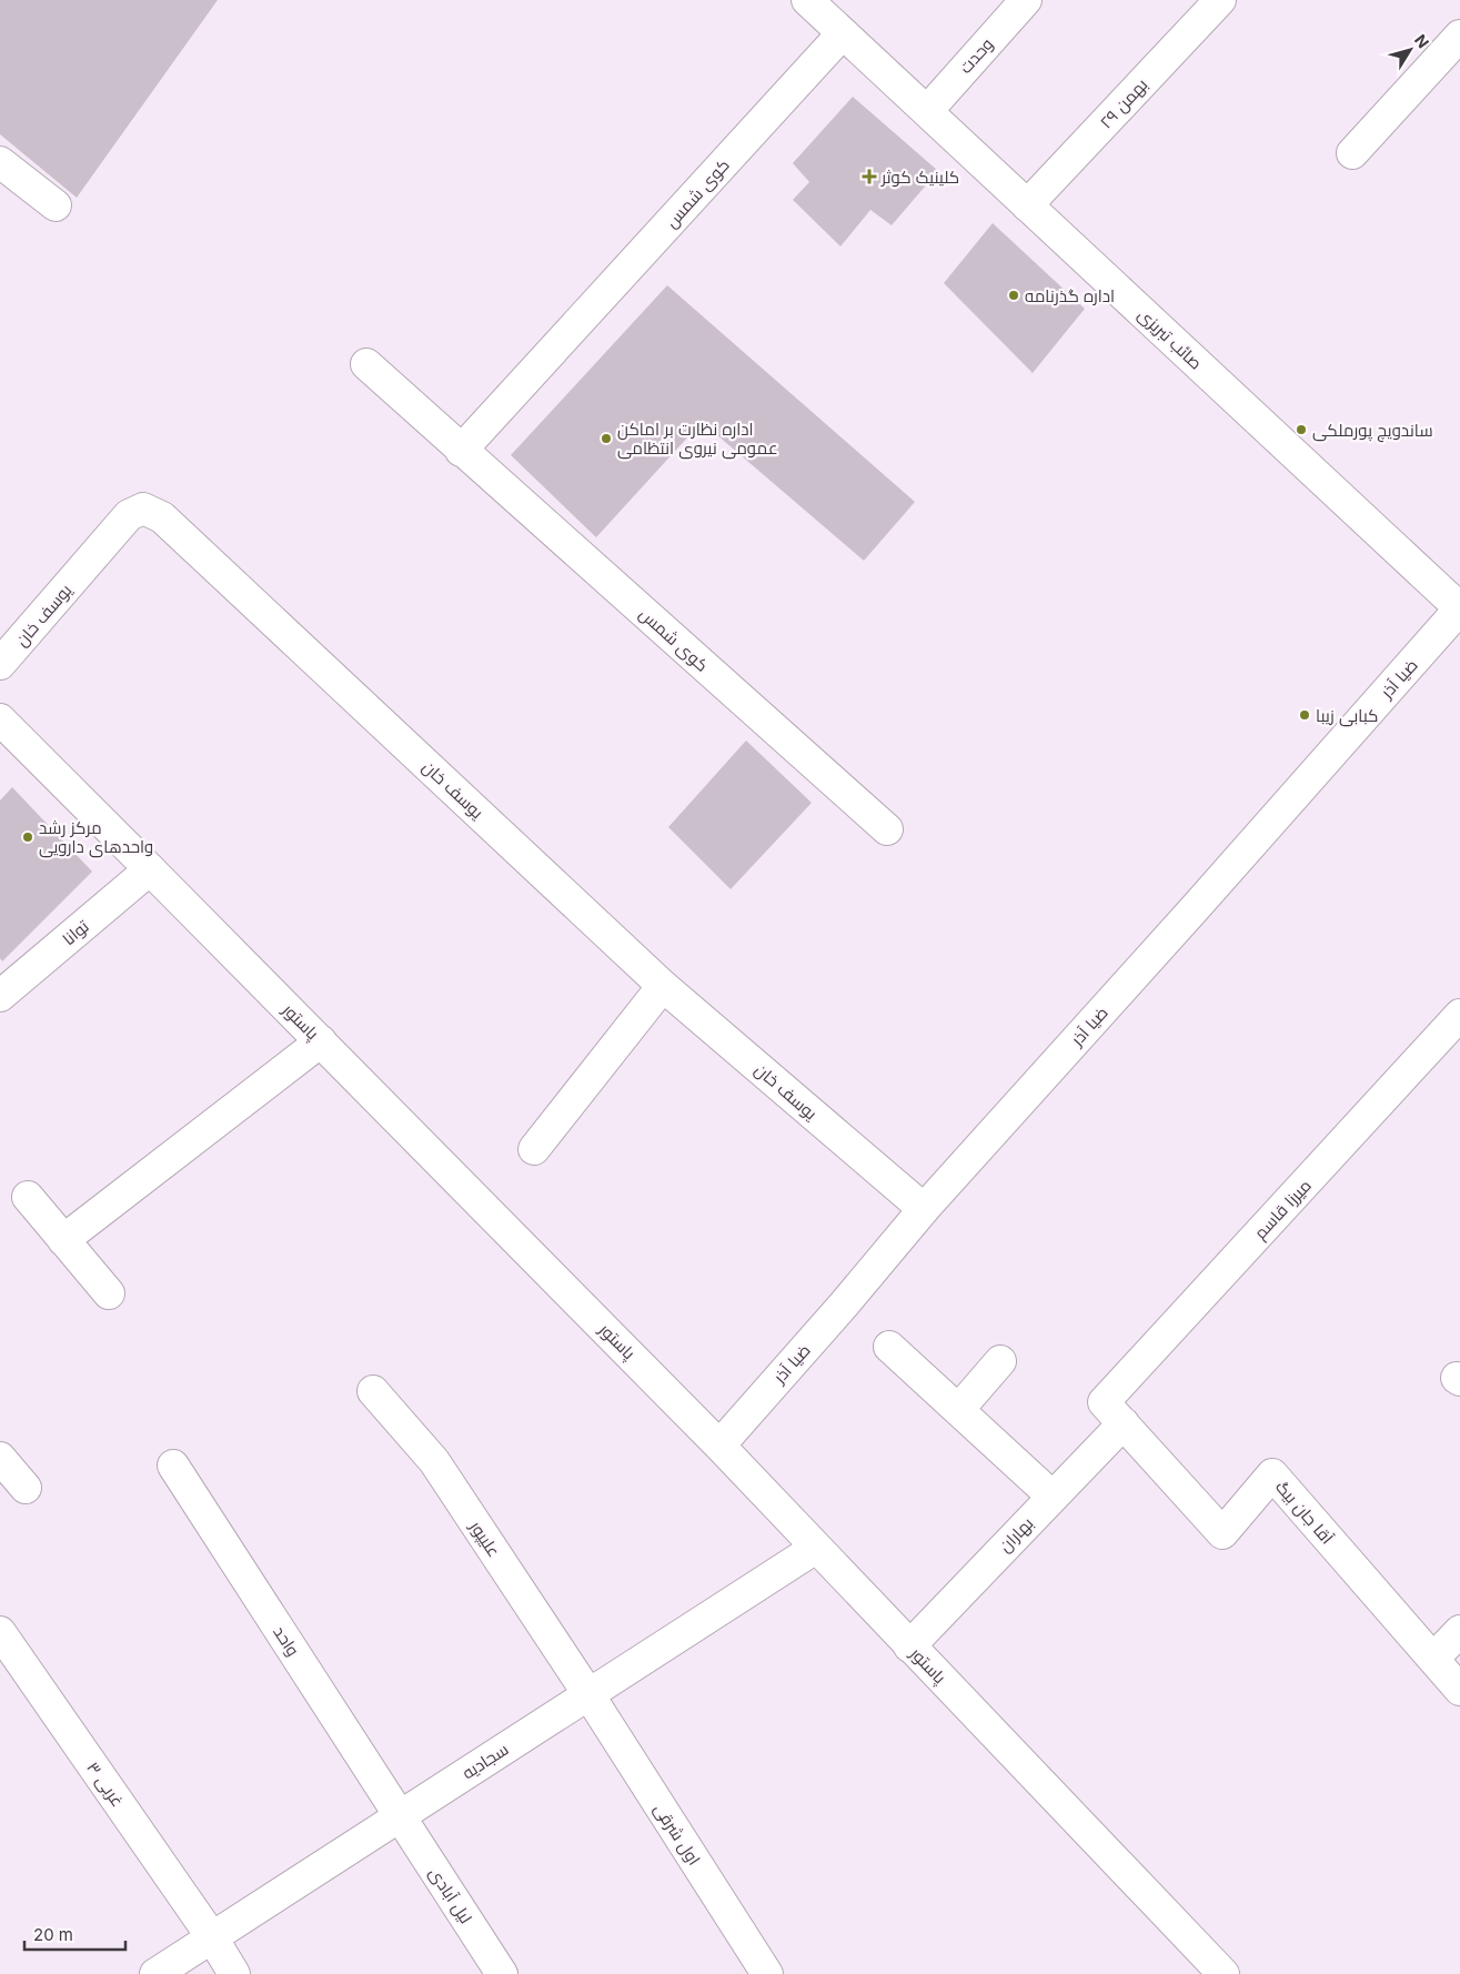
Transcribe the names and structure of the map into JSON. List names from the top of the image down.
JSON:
{
  "streets": {
    "street": [
      "وحدت",
      "۲۹ بهمن",
      "کوی شمس",
      "صائب تبریزی",
      "یوسف خان",
      "ضیا آذر",
      "توانا",
      "پاستور",
      "میرزا قاسم",
      "آقا جان بیگ",
      "بهاران",
      "علیپور",
      "واحد",
      "سجادیه",
      "۳ غربی",
      "اول شرقی",
      "لیل آبادی"
    ]
  },
  "crossings": [
    ["وحدت", "صائب تبریزی"],
    ["۲۹ بهمن", "صائب تبریزی"],
    ["کوی شمس", "صائب تبریزی"],
    ["صائب تبریزی", "ضیا آذر"],
    ["یوسف خان", "ضیا آذر"],
    ["ضیا آذر", "پاستور"],
    ["توانا", "پاستور"],
    ["پاستور", "بهاران"],
    ["پاستور", "سجادیه"],
    ["میرزا قاسم", "آقا جان بیگ"],
    ["میرزا قاسم", "بهاران"],
    ["آقا جان بیگ", "بهاران"],
    ["علیپور", "سجادیه"],
    ["علیپور", "اول شرقی"],
    ["واحد", "سجادیه"],
    ["واحد", "لیل آبادی"],
    ["سجادیه", "۳ غربی"],
    ["سجادیه", "اول شرقی"],
    ["سجادیه", "لیل آبادی"]
  ],
  "places": {
    "health": ["کلینیک کوثر"],
    "other": [
      "اداره گذرنامه",
      "ساندویچ پورملکی",
      "اداره نظارت بر اماکن عمومی نیروی انتظامی",
      "کبابی زیبا",
      "مرکز رشد واحدهای دارویی"
    ]
  },
  "scale_bar": "20 m",
  "north": "top right"
}
